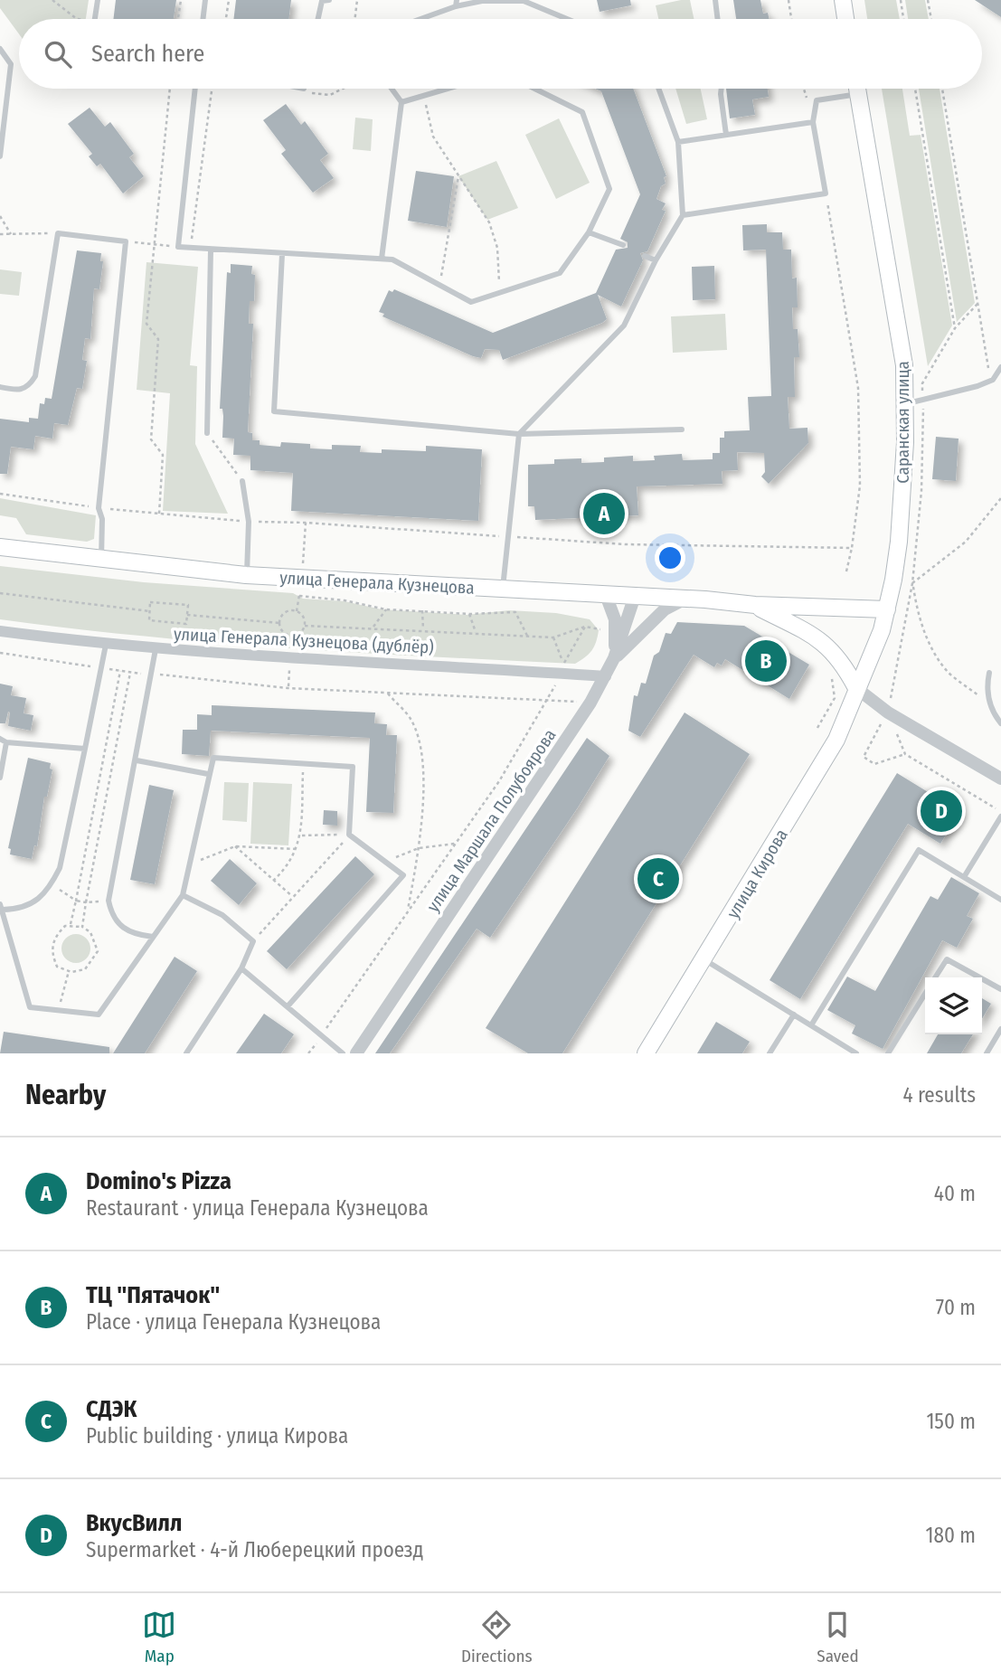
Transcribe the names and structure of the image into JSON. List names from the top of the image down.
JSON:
{
  "streets": {
    "main road": ["Саранская улица", "улица Генерала Кузнецова", "улица Кирова"],
    "street": ["улица Генерала Кузнецова (дублёр)", "улица Маршала Полубоярова"]
  },
  "crossings": [
    ["Саранская улица", "улица Генерала Кузнецова"],
    ["Саранская улица", "улица Кирова"],
    ["улица Генерала Кузнецова", "улица Маршала Полубоярова"],
    ["улица Генерала Кузнецова", "улица Кирова"],
    ["улица Генерала Кузнецова (дублёр)", "улица Маршала Полубоярова"]
  ],
  "page": {
    "search": "Search here",
    "pins": [
      "A",
      "B",
      "D",
      "C"
    ],
    "heading": ["Nearby", "4 results"],
    "list": [
      {
        "mark": "A",
        "name": "Domino's Pizza",
        "note": "Restaurant · улица Генерала Кузнецова",
        "value": "40 m"
      },
      {
        "mark": "B",
        "name": "ТЦ \"Пятачок\"",
        "note": "Place · улица Генерала Кузнецова",
        "value": "70 m"
      },
      {
        "mark": "C",
        "name": "СДЭК",
        "note": "Public building · улица Кирова",
        "value": "150 m"
      },
      {
        "mark": "D",
        "name": "ВкусВилл",
        "note": "Supermarket · 4-й Люберецкий проезд",
        "value": "180 m"
      }
    ],
    "nav": ["Map", "Directions", "Saved"]
  }
}
